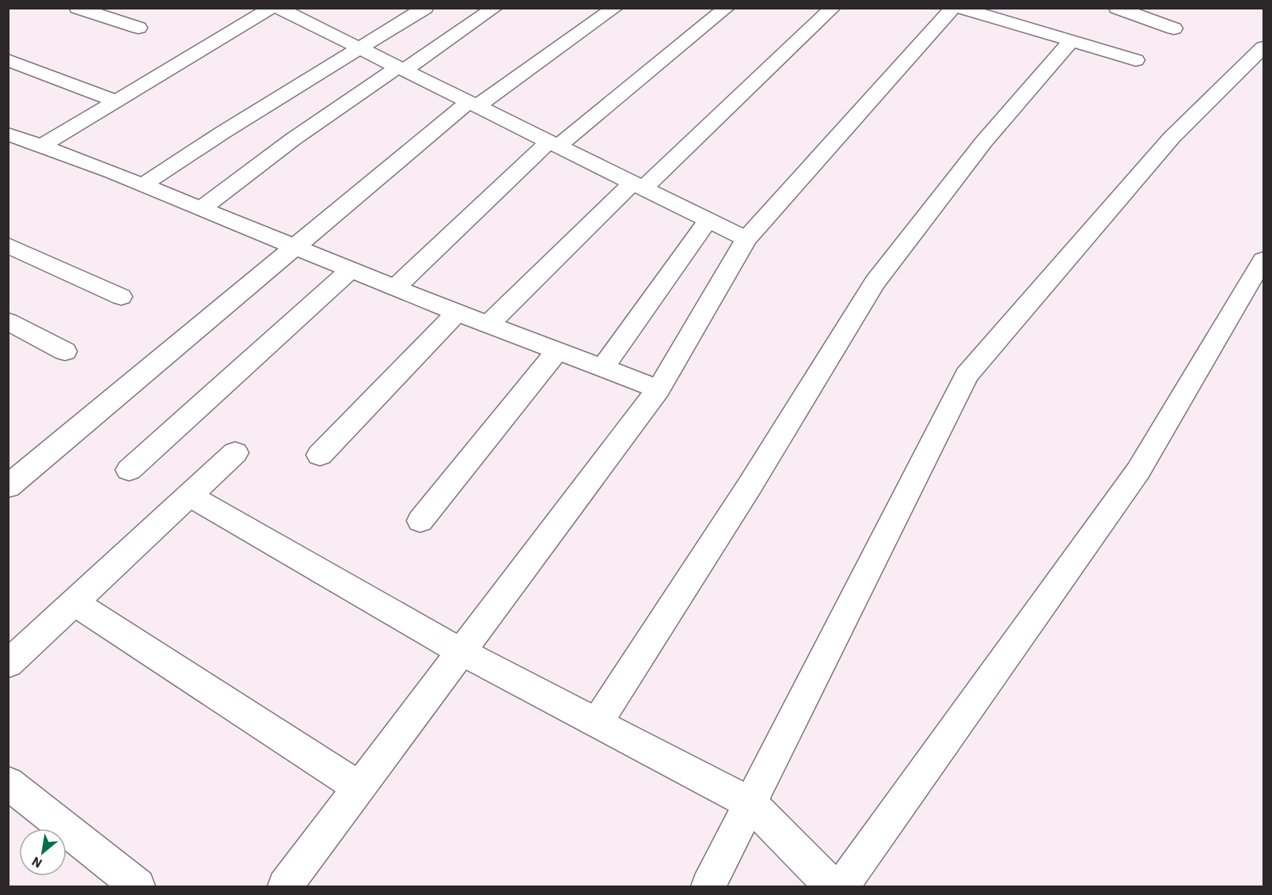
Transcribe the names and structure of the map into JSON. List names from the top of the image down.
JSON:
{
  "north": "bottom left"
}
